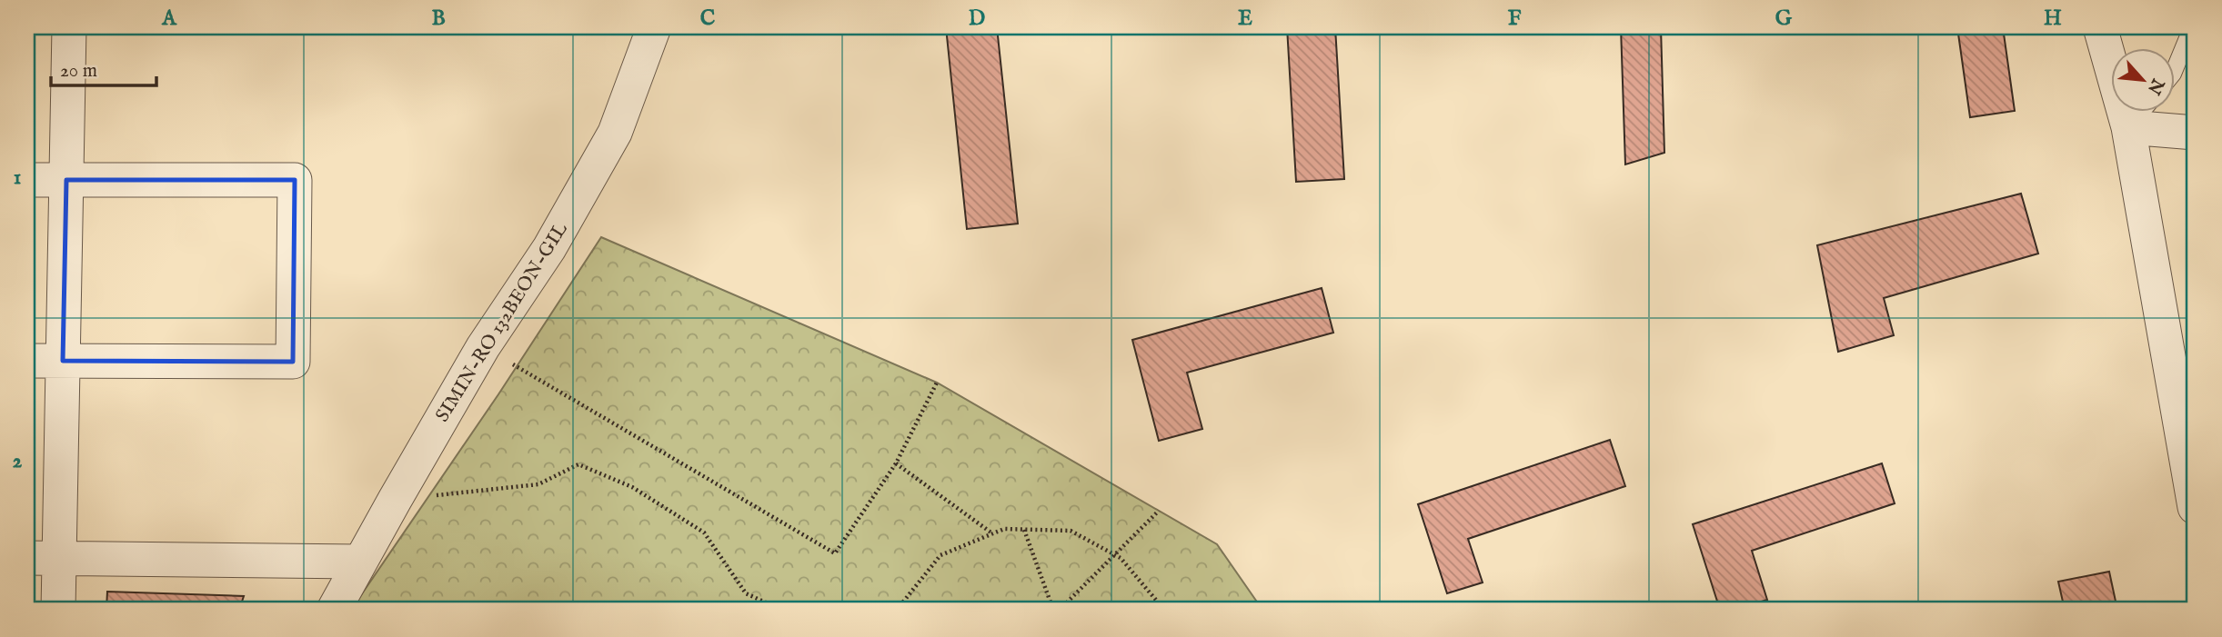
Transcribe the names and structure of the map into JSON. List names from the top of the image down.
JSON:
{
  "streets": {
    "street": ["SIMIN-RO 132BEON-GIL"]
  },
  "scale_bar": "20 m",
  "north": "bottom right",
  "grid": {
    "columns": [
      "A",
      "B",
      "C",
      "D",
      "E",
      "F",
      "G",
      "H"
    ],
    "rows": ["1", "2"]
  }
}
